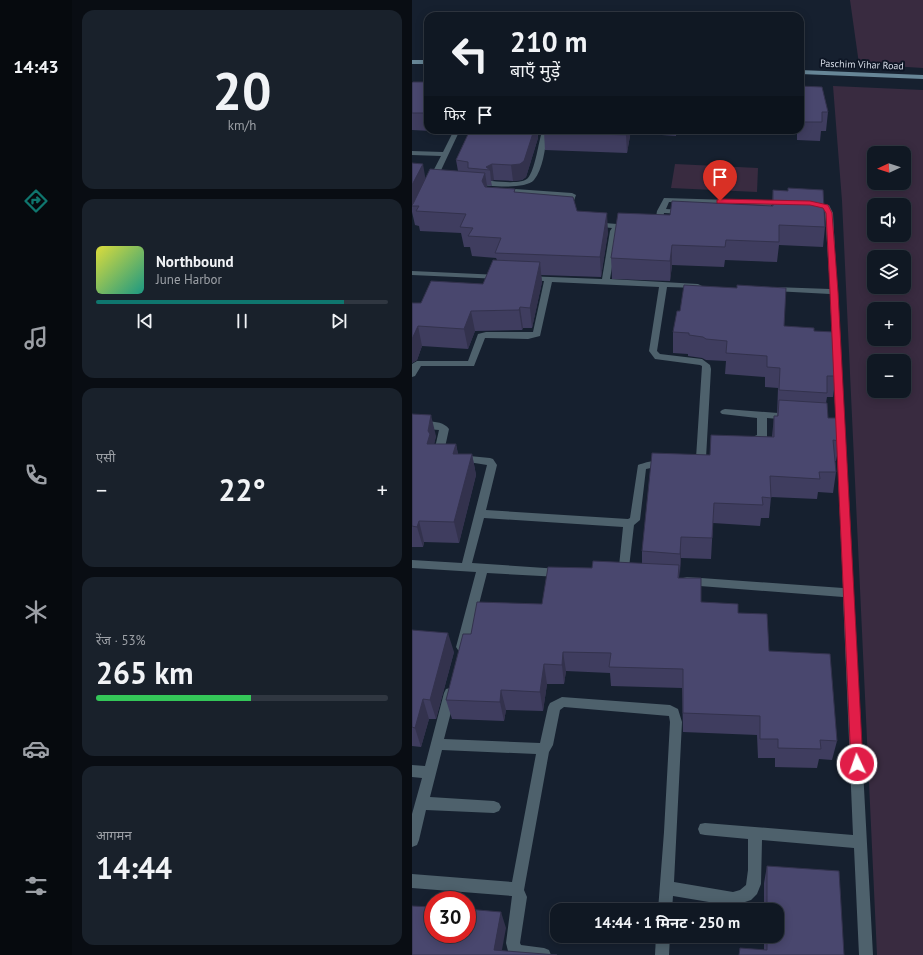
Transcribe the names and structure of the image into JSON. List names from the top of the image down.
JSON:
{
  "streets": {
    "street": ["Paschim Vihar Road"]
  },
  "north": "left",
  "page": {
    "tabs": "14:43",
    "tile": [
      ["20", "km/h"],
      "एसी",
      ["रेंज · 53%", "265 km"],
      ["आगमन", "14:44"]
    ],
    "turn": ["210 m", "बाएँ मुड़ें"],
    "then": "फिर",
    "map_buttons": ["+", "−"],
    "song": ["Northbound", "June Harbor"],
    "heat": ["−", "22°", "+"],
    "limit": "30",
    "trip": "14:44 · 1 मिनट · 250 m"
  }
}
